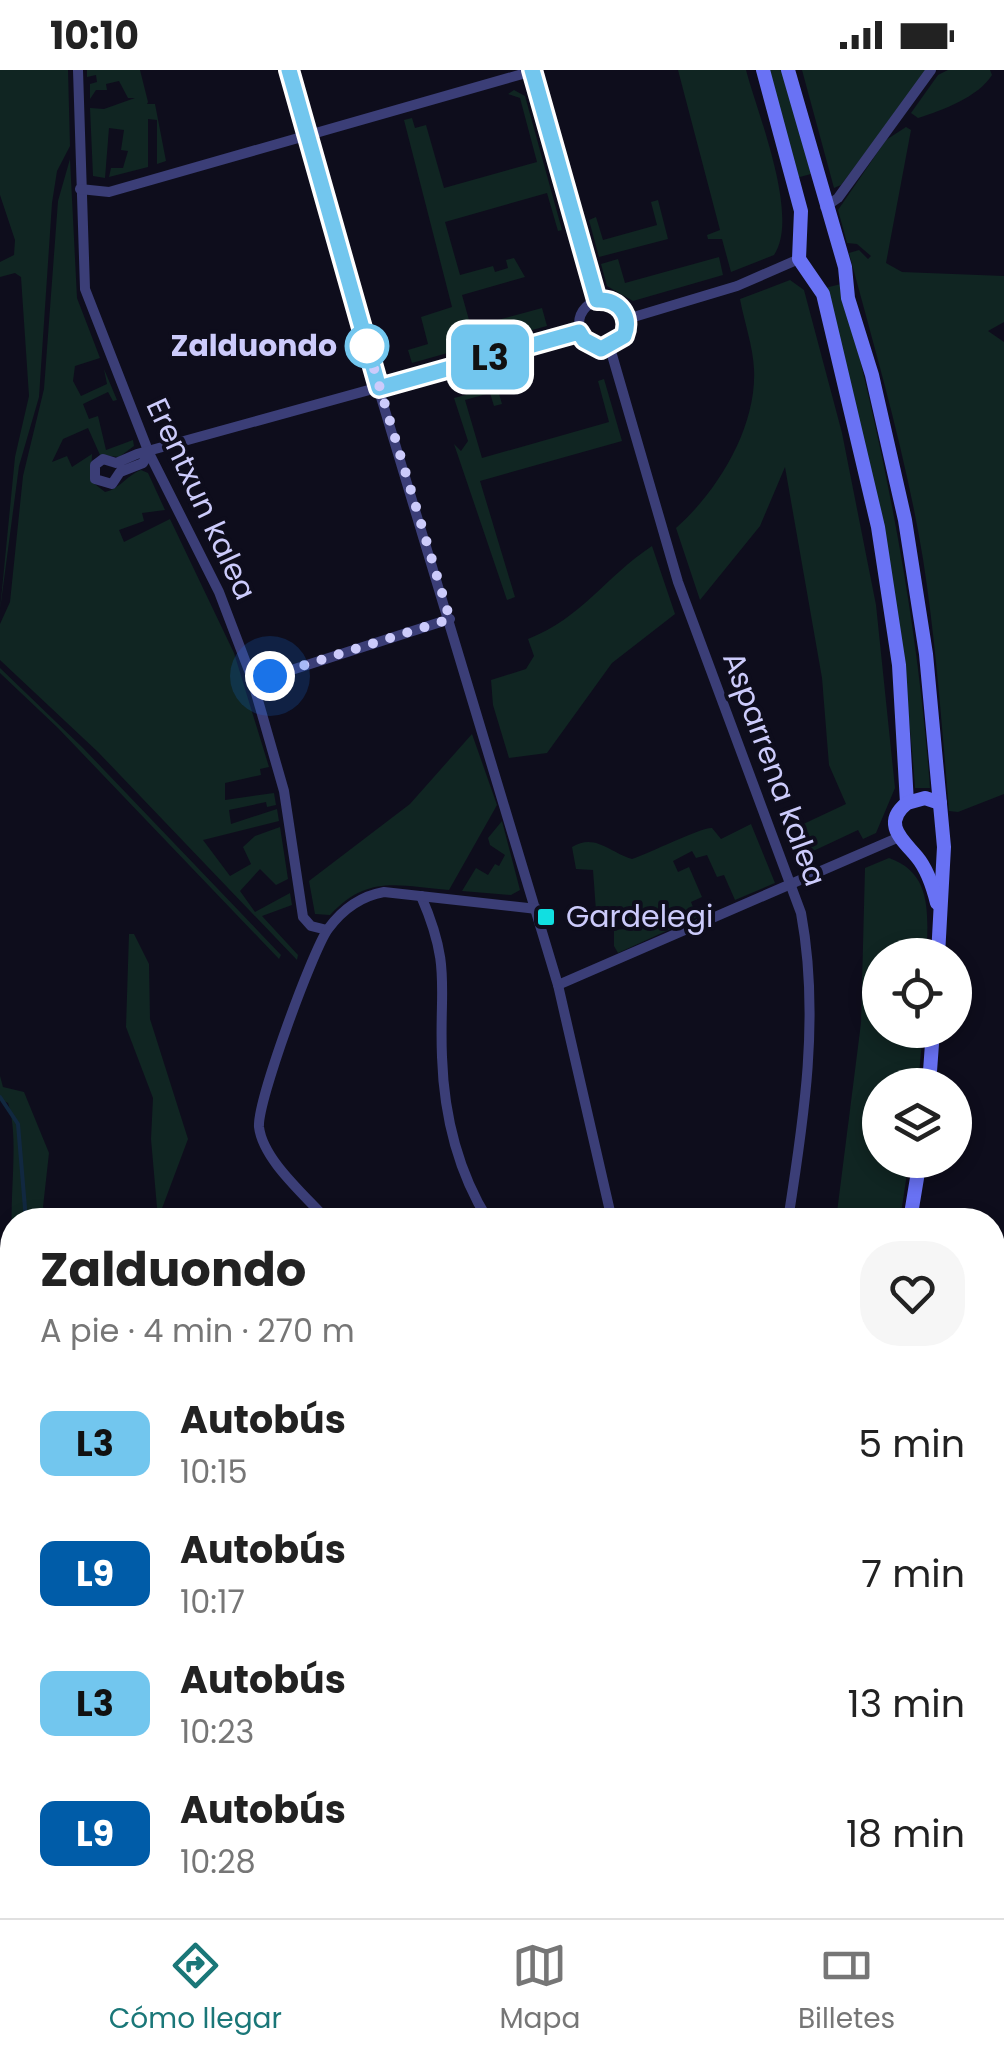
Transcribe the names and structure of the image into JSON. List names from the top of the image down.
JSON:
{
  "streets": {
    "street": ["Erentxun kalea", "Asparrena kalea"]
  },
  "places": {
    "other": ["Zalduondo"],
    "transit": ["Gardelegi"]
  },
  "lines": ["bus line L3"],
  "page": {
    "status": "10:10",
    "on_map": "L3",
    "heading": ["Zalduondo", "A pie · 4 min · 270 m"],
    "list": [
      {
        "mark": "L3",
        "name": "Autobús",
        "note": "10:15",
        "value": "5 min"
      },
      {
        "mark": "L9",
        "name": "Autobús",
        "note": "10:17",
        "value": "7 min"
      },
      {
        "mark": "L3",
        "name": "Autobús",
        "note": "10:23",
        "value": "13 min"
      },
      {
        "mark": "L9",
        "name": "Autobús",
        "note": "10:28",
        "value": "18 min"
      }
    ],
    "tabs": ["Cómo llegar", "Mapa", "Billetes"]
  }
}
